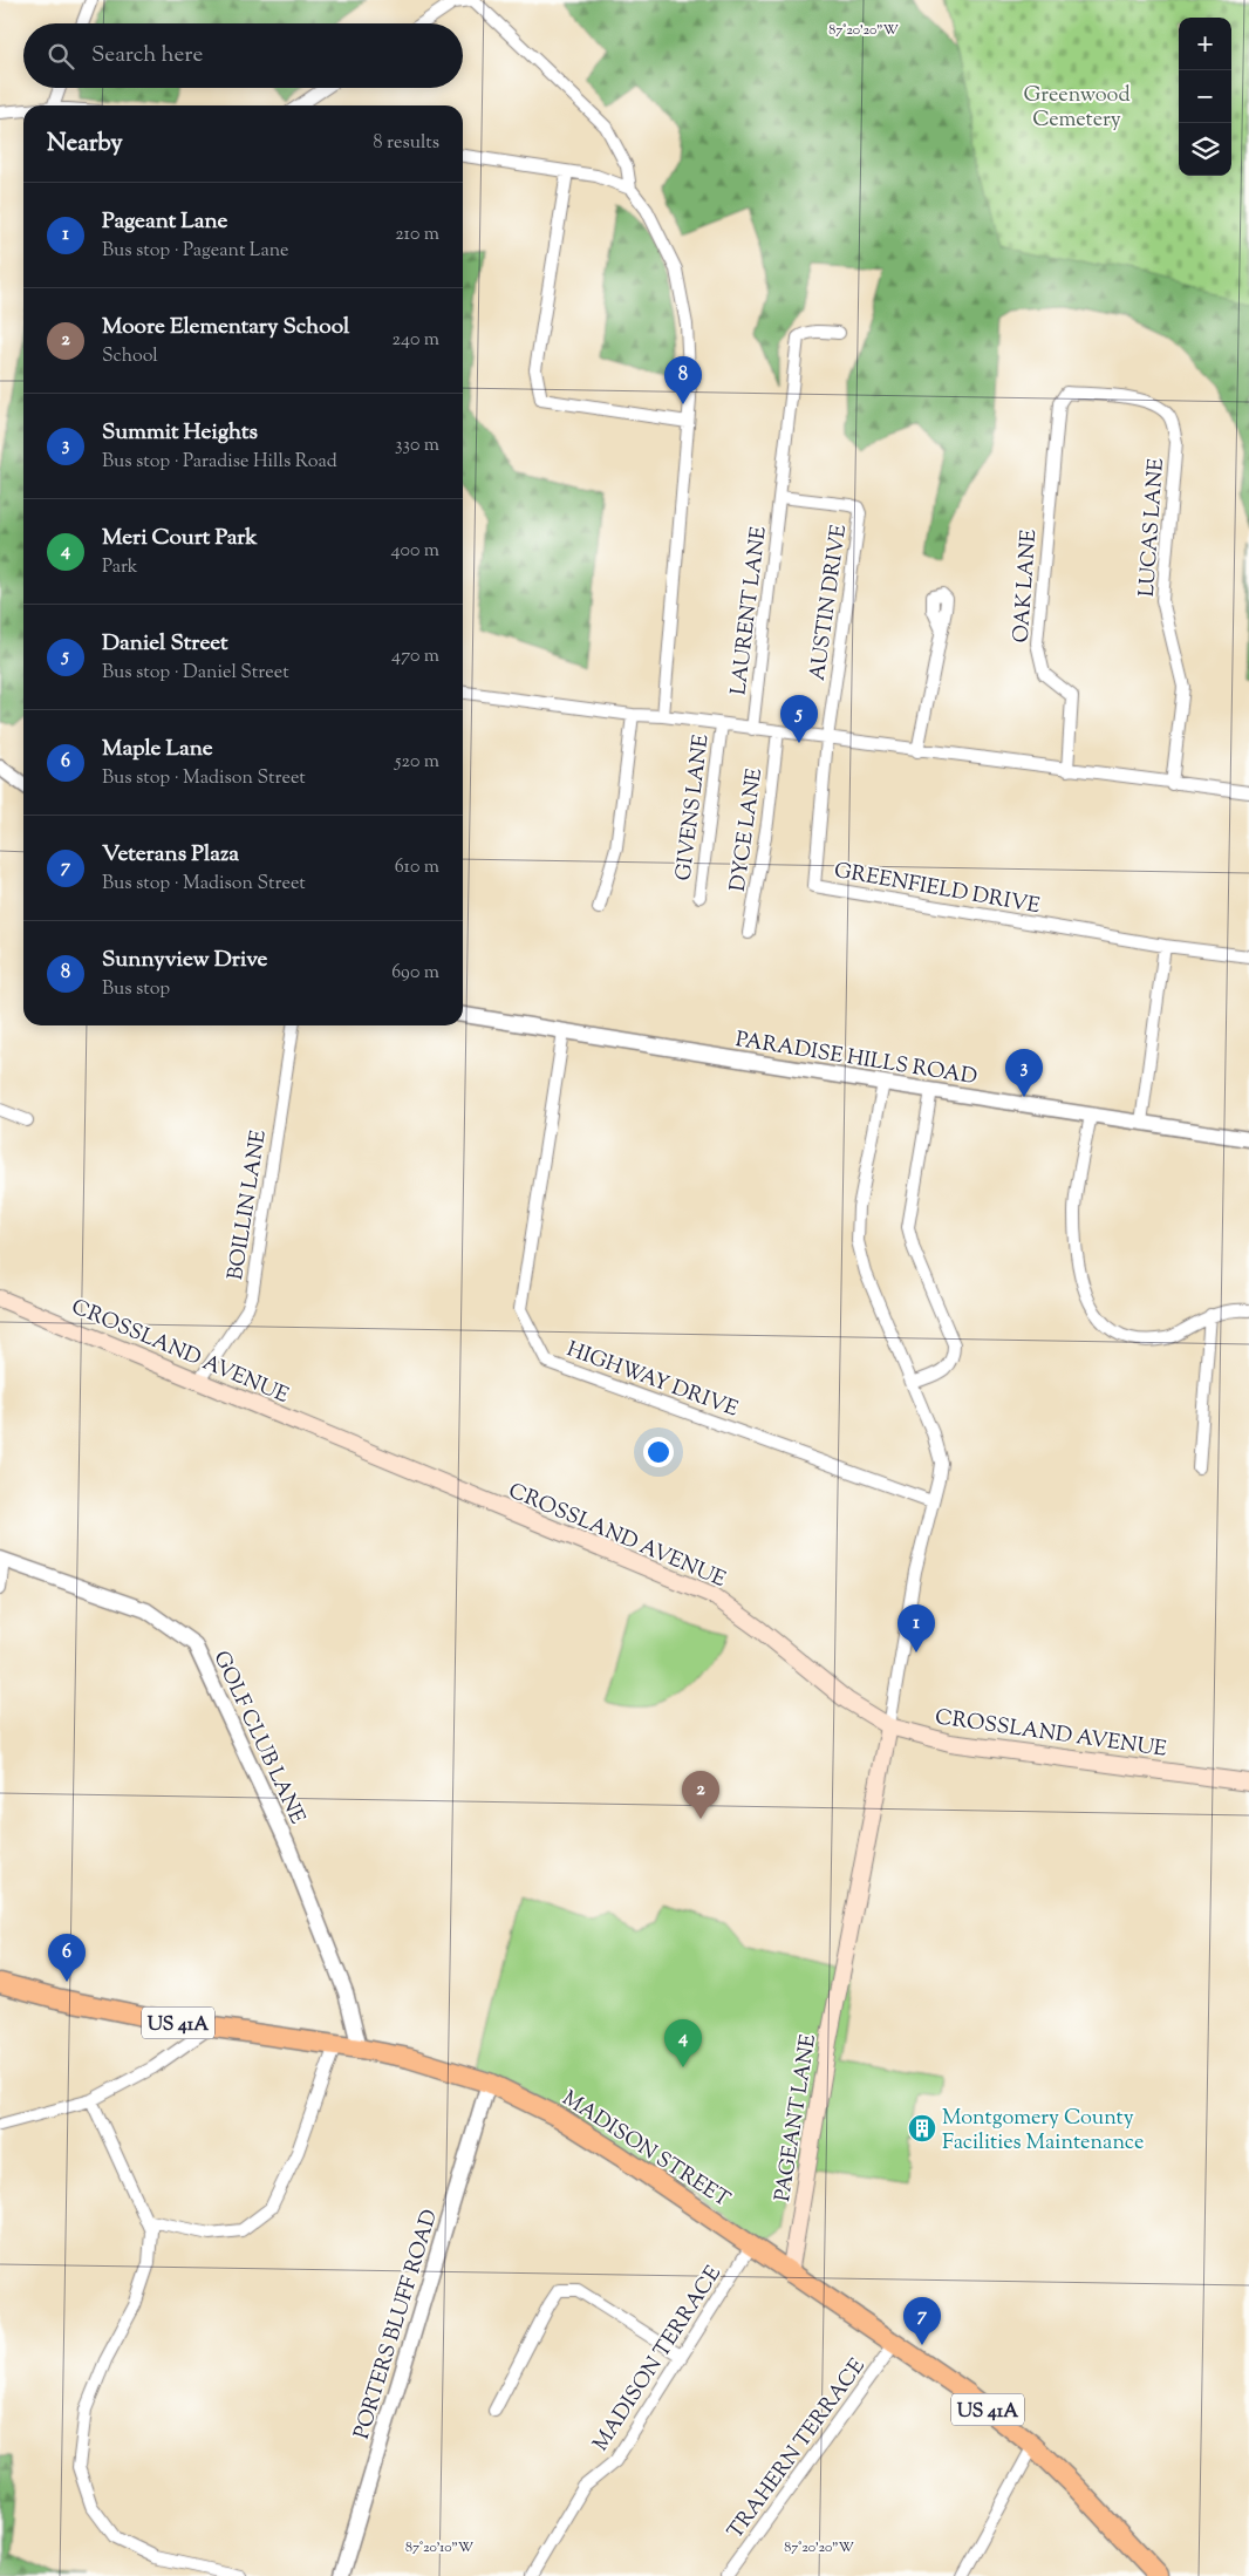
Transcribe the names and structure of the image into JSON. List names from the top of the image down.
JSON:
{
  "streets": {
    "main road": [
      "CROSSLAND AVENUE",
      "US 41A",
      "PAGEANT LANE",
      "MADISON STREET"
    ],
    "street": [
      "LUCAS LANE",
      "OAK LANE",
      "AUSTIN DRIVE",
      "LAURENT LANE",
      "GIVENS LANE",
      "DYCE LANE",
      "GREENFIELD DRIVE",
      "PARADISE HILLS ROAD",
      "BOILLIN LANE",
      "HIGHWAY DRIVE",
      "GOLF CLUB LANE",
      "PORTERS BLUFF ROAD",
      "MADISON TERRACE",
      "TRAHERN TERRACE"
    ]
  },
  "crossings": [
    ["LUCAS LANE", "OAK LANE"],
    ["AUSTIN DRIVE", "LAURENT LANE"],
    ["AUSTIN DRIVE", "GREENFIELD DRIVE"],
    ["PARADISE HILLS ROAD", "HIGHWAY DRIVE"],
    ["PARADISE HILLS ROAD", "PAGEANT LANE"],
    ["BOILLIN LANE", "CROSSLAND AVENUE"],
    ["CROSSLAND AVENUE", "PAGEANT LANE"],
    ["HIGHWAY DRIVE", "PAGEANT LANE"],
    ["GOLF CLUB LANE", "MADISON STREET"],
    ["PAGEANT LANE", "MADISON STREET"],
    ["MADISON STREET", "PORTERS BLUFF ROAD"],
    ["MADISON STREET", "MADISON TERRACE"],
    ["MADISON STREET", "TRAHERN TERRACE"]
  ],
  "parks": ["Greenwood Cemetery"],
  "places": {
    "building": ["Montgomery County Facilities Maintenance"]
  },
  "page": {
    "map_buttons": ["+", "−"],
    "search": "Search here",
    "heading": ["Nearby", "8 results"],
    "list": [
      {
        "mark": "1",
        "name": "Pageant Lane",
        "note": "Bus stop · Pageant Lane",
        "value": "210 m"
      },
      {
        "mark": "2",
        "name": "Moore Elementary School",
        "note": "School",
        "value": "240 m"
      },
      {
        "mark": "3",
        "name": "Summit Heights",
        "note": "Bus stop · Paradise Hills Road",
        "value": "330 m"
      },
      {
        "mark": "4",
        "name": "Meri Court Park",
        "note": "Park",
        "value": "400 m"
      },
      {
        "mark": "5",
        "name": "Daniel Street",
        "note": "Bus stop · Daniel Street",
        "value": "470 m"
      },
      {
        "mark": "6",
        "name": "Maple Lane",
        "note": "Bus stop · Madison Street",
        "value": "520 m"
      },
      {
        "mark": "7",
        "name": "Veterans Plaza",
        "note": "Bus stop · Madison Street",
        "value": "610 m"
      },
      {
        "mark": "8",
        "name": "Sunnyview Drive",
        "note": "Bus stop",
        "value": "690 m"
      }
    ],
    "pins": [
      "8",
      "5",
      "3",
      "1",
      "2",
      "6",
      "4",
      "7"
    ]
  },
  "coordinates": ["87°20'20\"W", "87°20'10\"W"]
}
